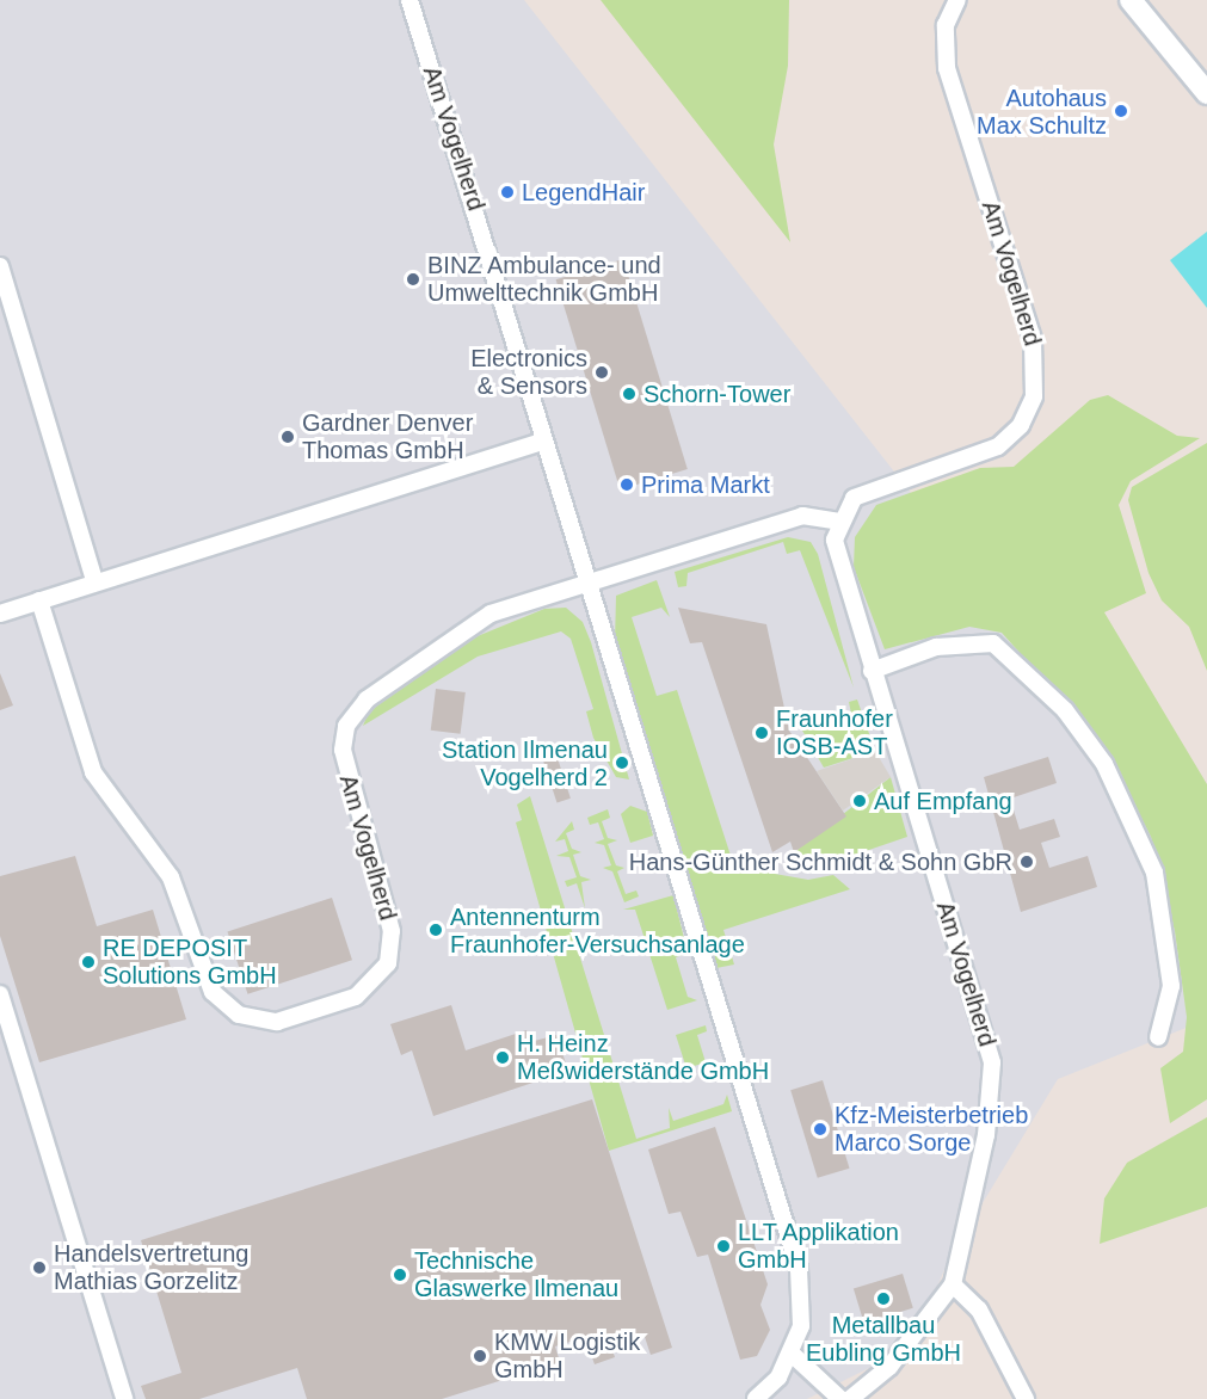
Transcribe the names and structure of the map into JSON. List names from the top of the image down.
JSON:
{
  "streets": {
    "street": ["Am Vogelherd"]
  },
  "places": [
    "Autohaus Max Schultz",
    "LegendHair",
    "BINZ Ambulance- und Umwelttechnik GmbH",
    "Electronics & Sensors",
    "Schorn-Tower",
    "Gardner Denver Thomas GmbH",
    "Prima Markt",
    "Fraunhofer IOSB-AST",
    "Station Ilmenau Vogelherd 2",
    "Auf Empfang",
    "Hans-Günther Schmidt & Sohn GbR",
    "Antennenturm Fraunhofer-Versuchsanlage",
    "RE DEPOSIT Solutions GmbH",
    "H. Heinz Meßwiderstände GmbH",
    "Kfz-Meisterbetrieb Marco Sorge",
    "LLT Applikation GmbH",
    "Handelsvertretung Mathias Gorzelitz",
    "Technische Glaswerke Ilmenau",
    "Metallbau Eubling GmbH",
    "KMW Logistik GmbH"
  ]
}
